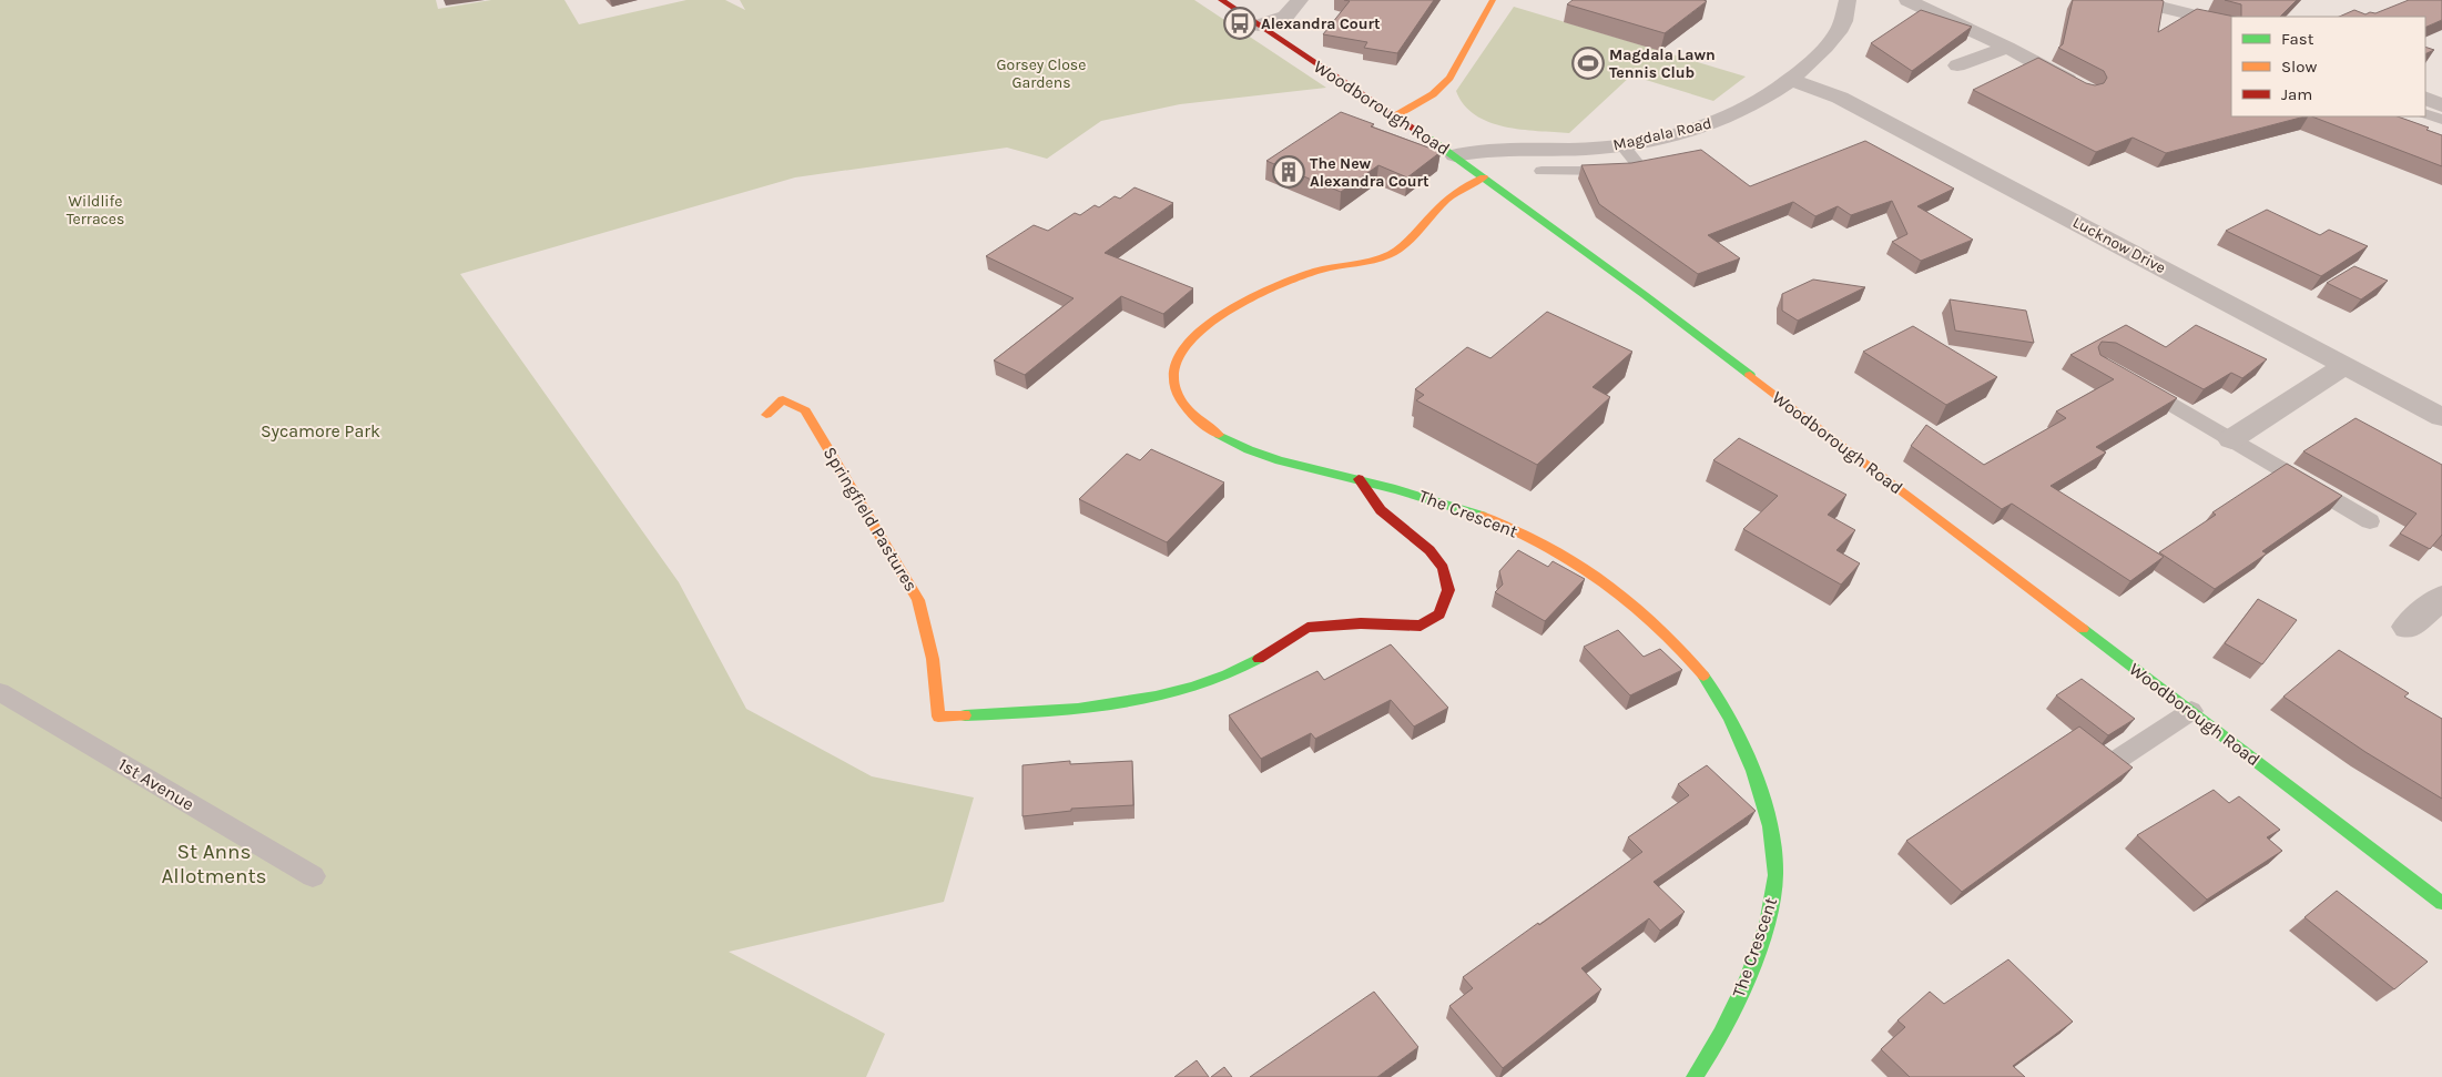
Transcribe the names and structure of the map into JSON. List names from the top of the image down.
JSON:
{
  "streets": {
    "street": [
      "Woodborough Road",
      "Magdala Road",
      "Lucknow Drive",
      "The Crescent",
      "Springfield Pastures"
    ],
    "lane": ["1st Avenue"]
  },
  "crossings": [
    ["Woodborough Road", "Magdala Road"],
    ["Woodborough Road", "The Crescent"],
    ["Magdala Road", "Lucknow Drive"],
    ["The Crescent", "Springfield Pastures"]
  ],
  "parks": [
    "Gorsey Close Gardens",
    "Wildlife Terraces",
    "Sycamore Park",
    "St Anns Allotments"
  ],
  "places": {
    "bus stop": ["Alexandra Court"],
    "sports": ["Magdala Lawn Tennis Club"],
    "building": ["The New Alexandra Court"]
  },
  "legend": ["Fast", "Slow", "Jam"]
}
